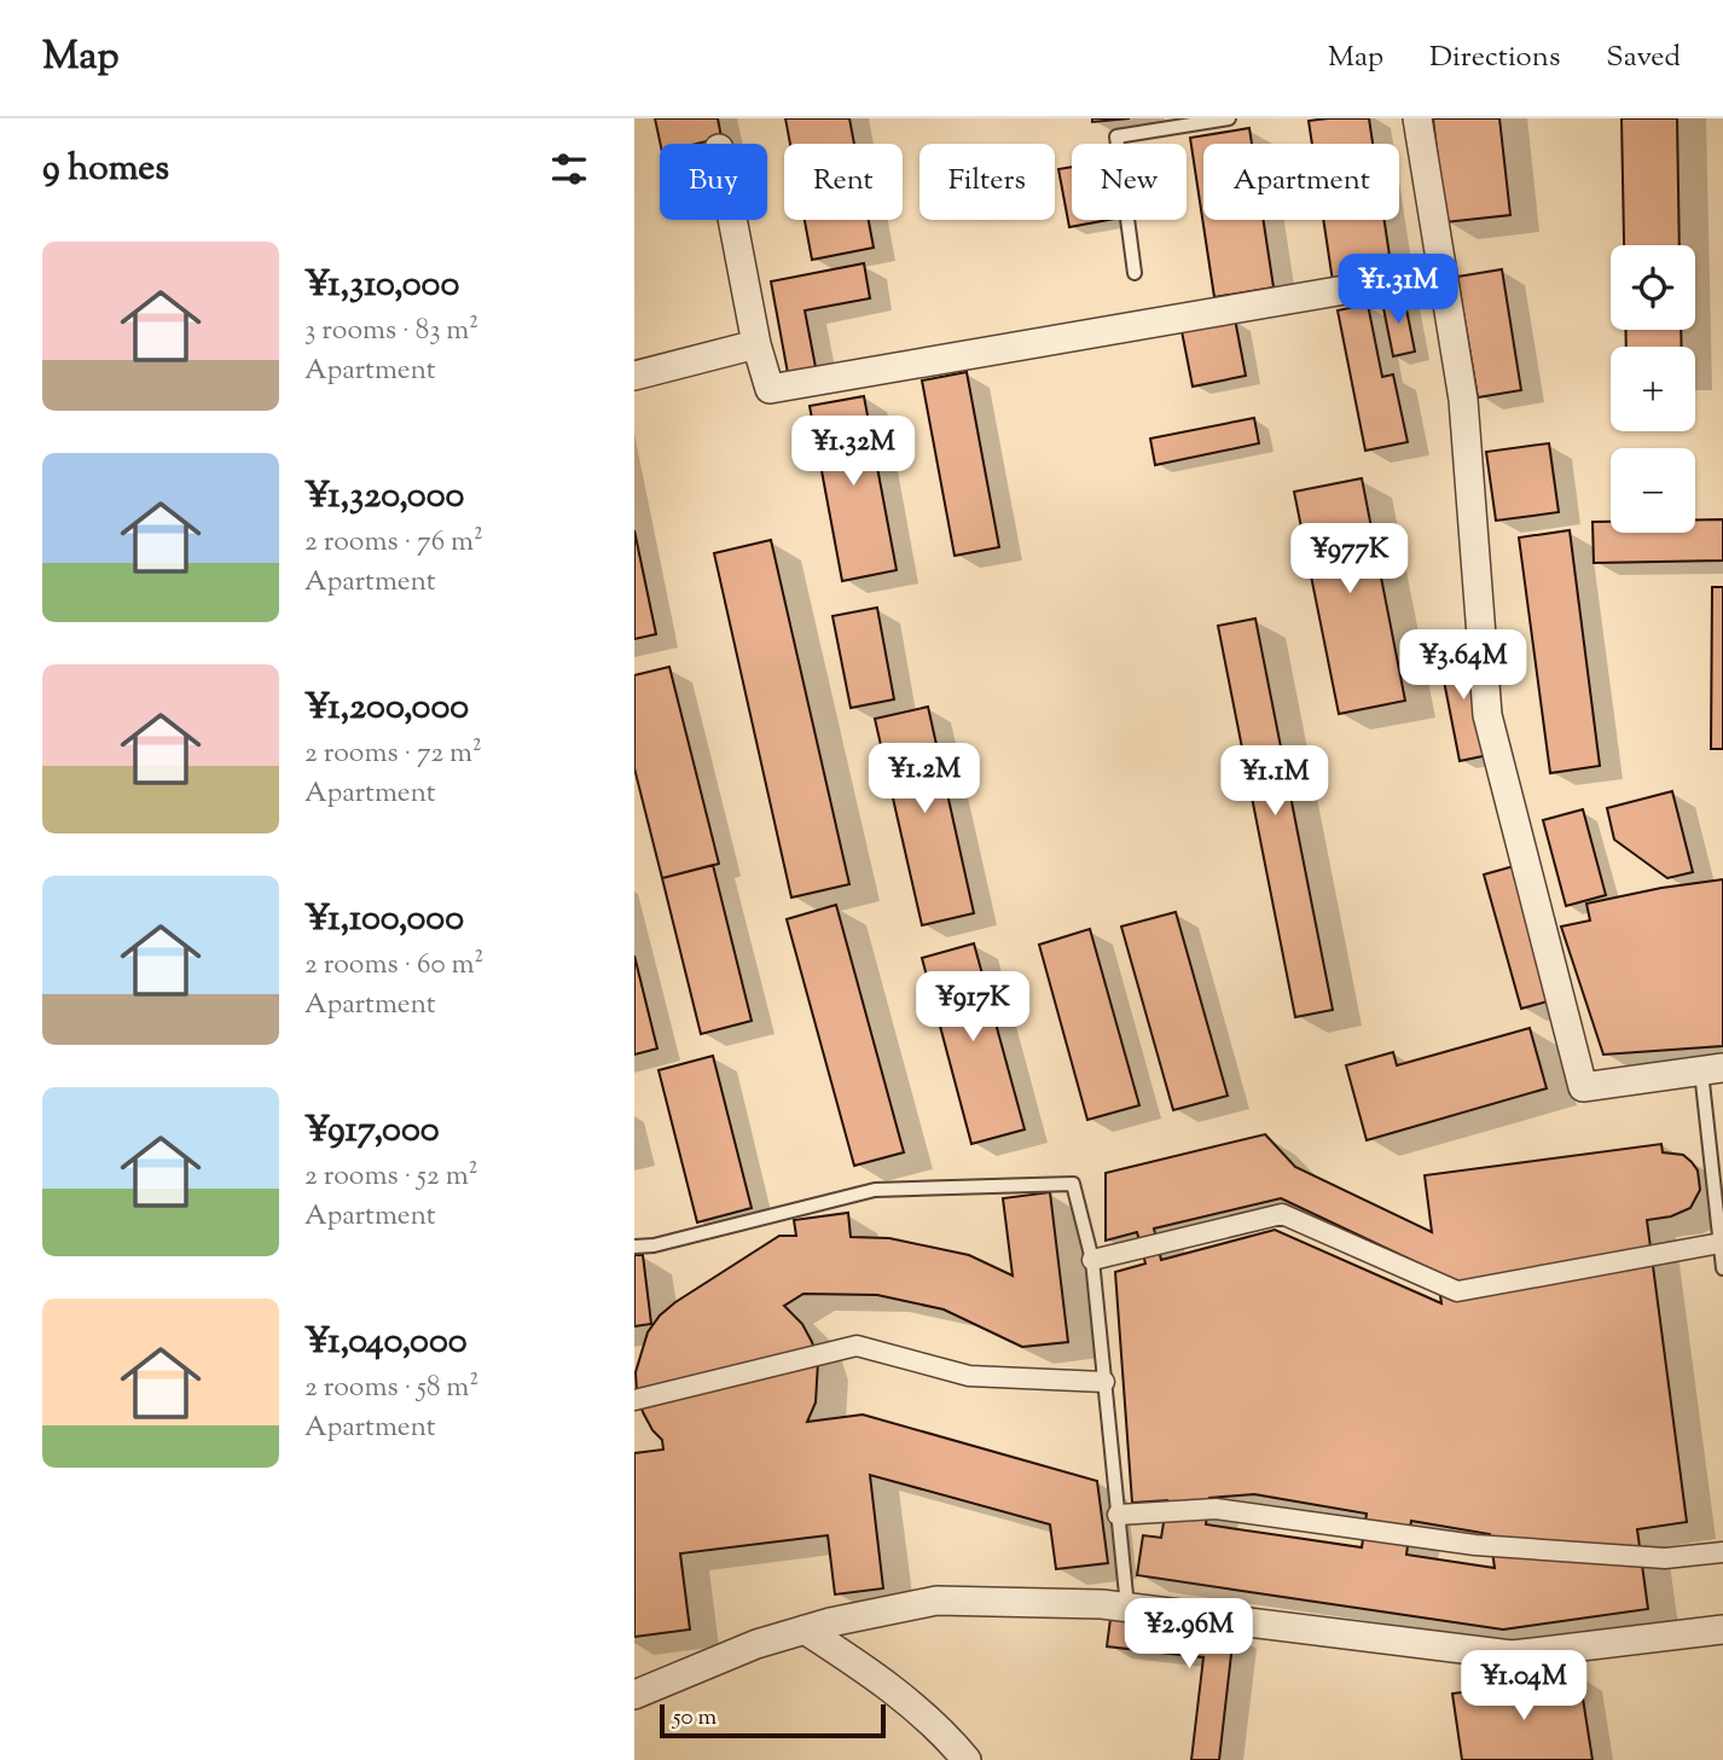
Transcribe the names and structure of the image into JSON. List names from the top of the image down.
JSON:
{
  "scale_bar": "50 m",
  "page": {
    "header": "Map",
    "nav": ["Map", "Directions", "Saved"],
    "heading": "9 homes",
    "chip": [
      "Buy",
      "Rent",
      "Filters",
      "New",
      "Apartment"
    ],
    "list": [
      {
        "name": "¥1,310,000",
        "note": "3 rooms · 83 m² · Apartment"
      },
      {
        "name": "¥1,320,000",
        "note": "2 rooms · 76 m² · Apartment"
      },
      {
        "name": "¥1,200,000",
        "note": "2 rooms · 72 m² · Apartment"
      },
      {
        "name": "¥1,100,000",
        "note": "2 rooms · 60 m² · Apartment"
      },
      {
        "name": "¥917,000",
        "note": "2 rooms · 52 m² · Apartment"
      },
      {
        "name": "¥1,040,000",
        "note": "2 rooms · 58 m² · Apartment"
      }
    ],
    "map_buttons": ["+", "−"],
    "price": [
      "¥1.31M",
      "¥1.32M",
      "¥977K",
      "¥3.64M",
      "¥1.2M",
      "¥1.1M",
      "¥917K",
      "¥2.96M",
      "¥1.04M"
    ],
    "scale": "50 m"
  }
}
